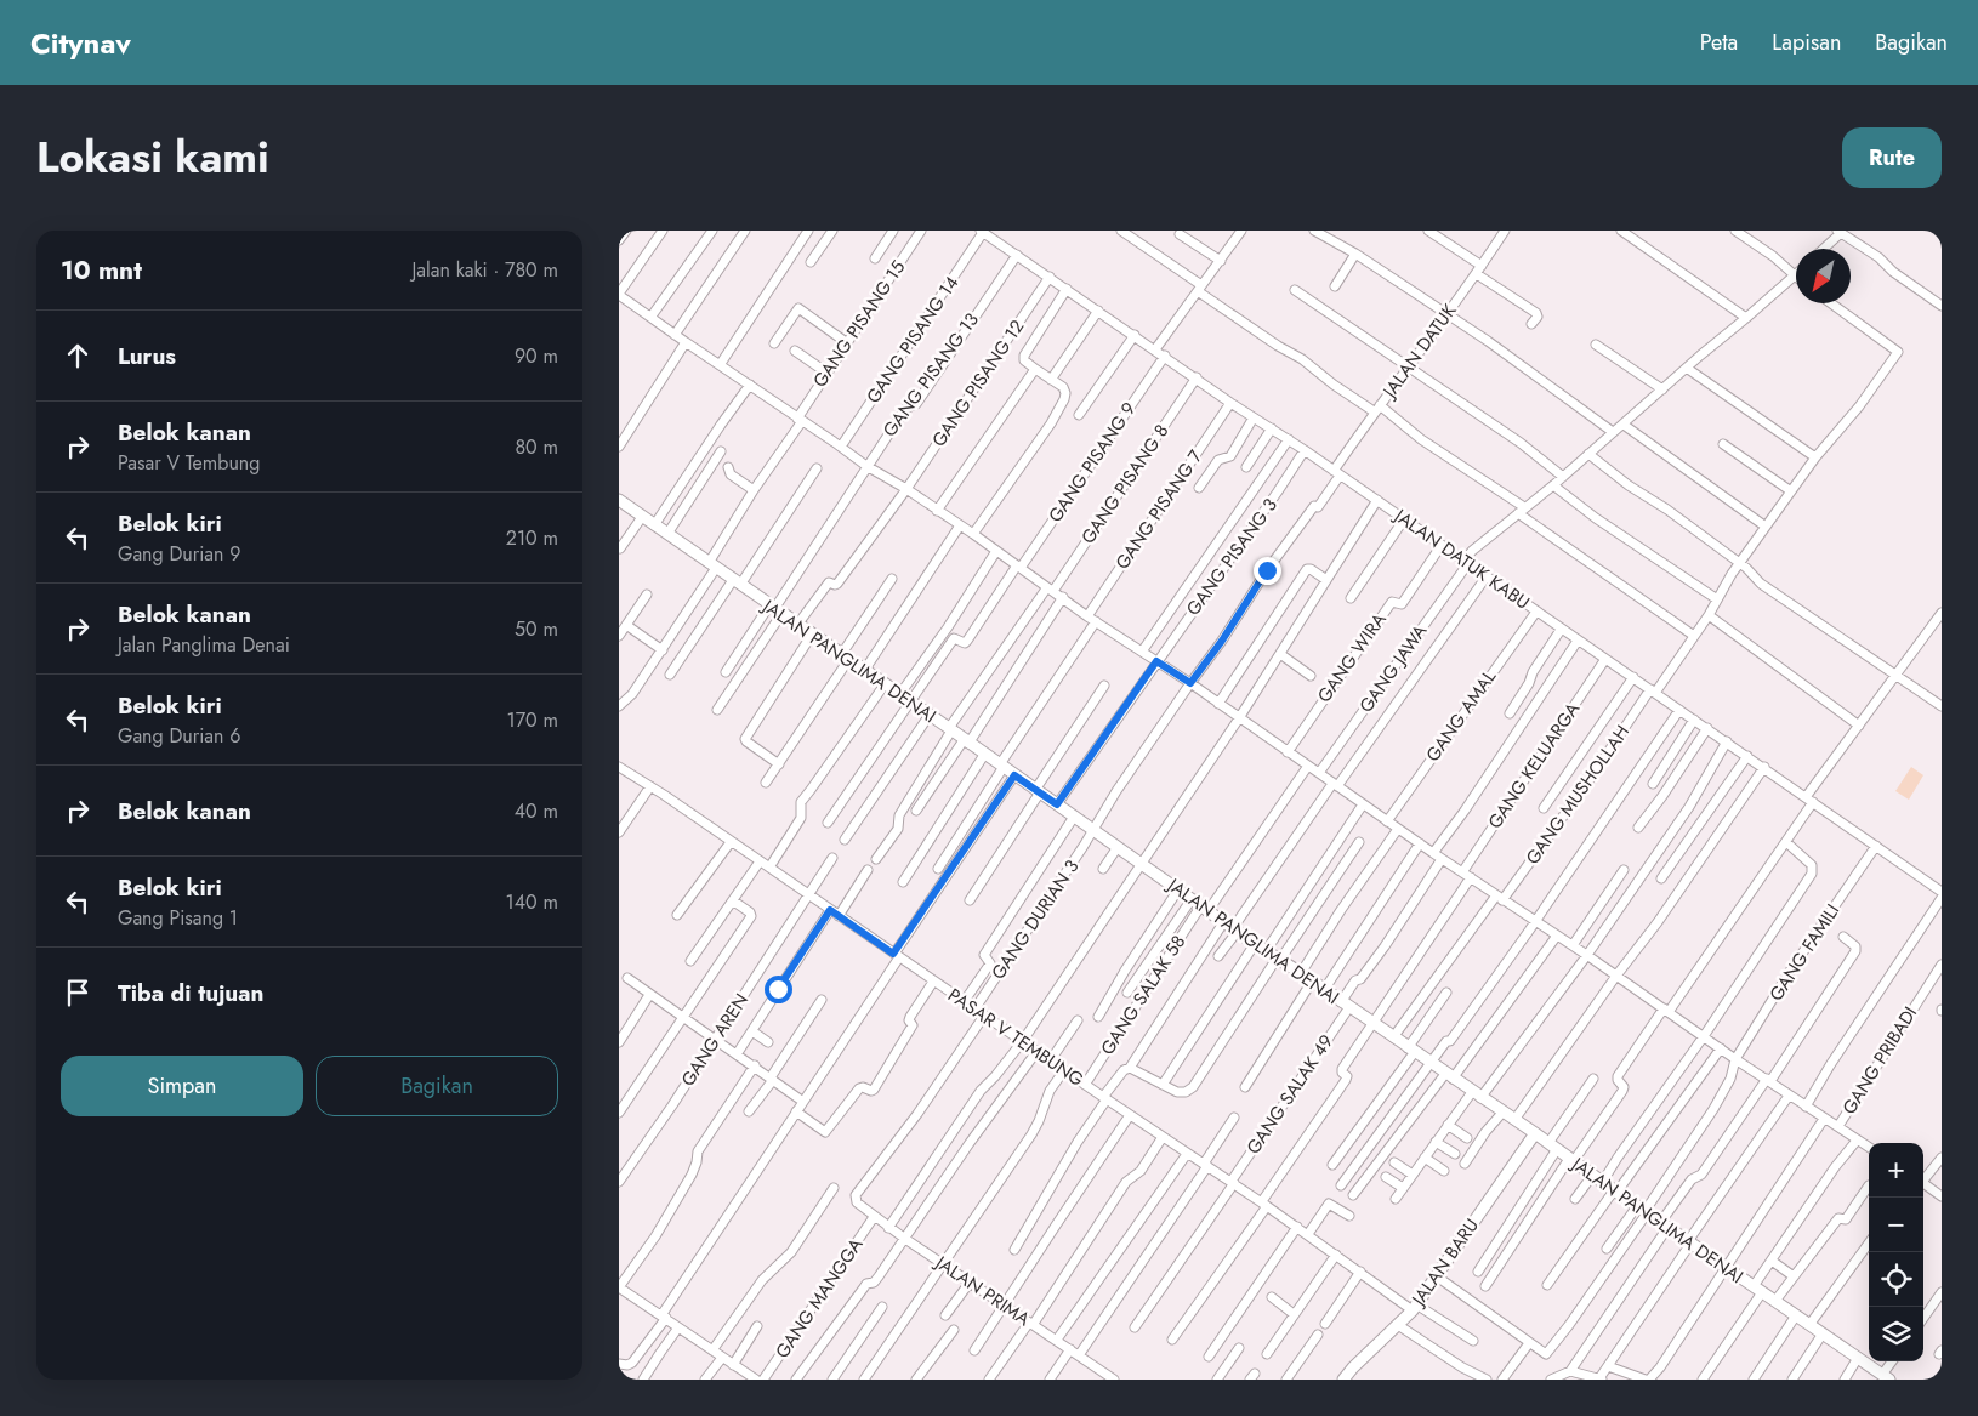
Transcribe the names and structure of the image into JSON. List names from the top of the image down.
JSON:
{
  "streets": {
    "main road": ["JALAN PANGLIMA DENAI", "JALAN BARU"],
    "street": [
      "GANG PISANG 15",
      "GANG PISANG 14",
      "JALAN DATUK",
      "GANG PISANG 13",
      "GANG PISANG 12",
      "GANG PISANG 9",
      "GANG PISANG 8",
      "GANG PISANG 7",
      "GANG PISANG 3",
      "JALAN DATUK KABU",
      "GANG WIRA",
      "GANG JAWA",
      "GANG AMAL",
      "GANG KELUARGA",
      "GANG MUSHOLLAH",
      "GANG DURIAN 3",
      "GANG FAMILI",
      "GANG SALAK 58",
      "PASAR V TEMBUNG",
      "GANG AREN",
      "GANG PRIBADI",
      "GANG SALAK 49",
      "JALAN PRIMA",
      "GANG MANGGA"
    ]
  },
  "crossings": [
    ["GANG PISANG 15", "JALAN PANGLIMA DENAI"],
    ["GANG PISANG 14", "JALAN DATUK KABU"],
    ["JALAN DATUK", "JALAN DATUK KABU"],
    ["JALAN DATUK", "GANG DURIAN 3"],
    ["GANG PISANG 13", "JALAN DATUK KABU"],
    ["GANG PISANG 13", "JALAN PANGLIMA DENAI"],
    ["GANG PISANG 12", "JALAN DATUK KABU"],
    ["GANG PISANG 12", "JALAN PANGLIMA DENAI"],
    ["GANG PISANG 9", "JALAN DATUK KABU"],
    ["GANG PISANG 9", "JALAN PANGLIMA DENAI"],
    ["GANG PISANG 8", "JALAN DATUK KABU"],
    ["GANG PISANG 8", "JALAN PANGLIMA DENAI"],
    ["GANG PISANG 7", "JALAN DATUK KABU"],
    ["GANG PISANG 3", "JALAN DATUK KABU"],
    ["GANG PISANG 3", "JALAN PANGLIMA DENAI"],
    ["JALAN DATUK KABU", "GANG WIRA"],
    ["JALAN DATUK KABU", "GANG JAWA"],
    ["JALAN DATUK KABU", "GANG AMAL"],
    ["JALAN DATUK KABU", "GANG KELUARGA"],
    ["JALAN DATUK KABU", "GANG MUSHOLLAH"],
    ["JALAN DATUK KABU", "GANG FAMILI"],
    ["JALAN PANGLIMA DENAI", "GANG MUSHOLLAH"],
    ["JALAN PANGLIMA DENAI", "GANG DURIAN 3"],
    ["JALAN PANGLIMA DENAI", "GANG FAMILI"],
    ["JALAN PANGLIMA DENAI", "GANG SALAK 58"],
    ["JALAN PANGLIMA DENAI", "GANG SALAK 49"],
    ["JALAN PANGLIMA DENAI", "JALAN BARU"],
    ["GANG DURIAN 3", "PASAR V TEMBUNG"],
    ["GANG SALAK 58", "PASAR V TEMBUNG"],
    ["PASAR V TEMBUNG", "GANG AREN"],
    ["PASAR V TEMBUNG", "GANG SALAK 49"],
    ["PASAR V TEMBUNG", "JALAN BARU"],
    ["PASAR V TEMBUNG", "JALAN PRIMA"],
    ["JALAN PRIMA", "GANG MANGGA"]
  ],
  "north": "bottom left",
  "page": {
    "header": "Citynav",
    "nav": ["Peta", "Lapisan", "Bagikan"],
    "title": "Lokasi kami",
    "buttons": [
      "Rute",
      ["Simpan", "Bagikan"]
    ],
    "heading": ["10 mnt", "Jalan kaki · 780 m"],
    "list": [
      ["Lurus", "90 m"],
      ["Belok kanan", "Pasar V Tembung", "80 m"],
      ["Belok kiri", "Gang Durian 9", "210 m"],
      ["Belok kanan", "Jalan Panglima Denai", "50 m"],
      ["Belok kiri", "Gang Durian 6", "170 m"],
      ["Belok kanan", "40 m"],
      ["Belok kiri", "Gang Pisang 1", "140 m"],
      "Tiba di tujuan"
    ],
    "map_buttons": ["+", "−"]
  }
}
